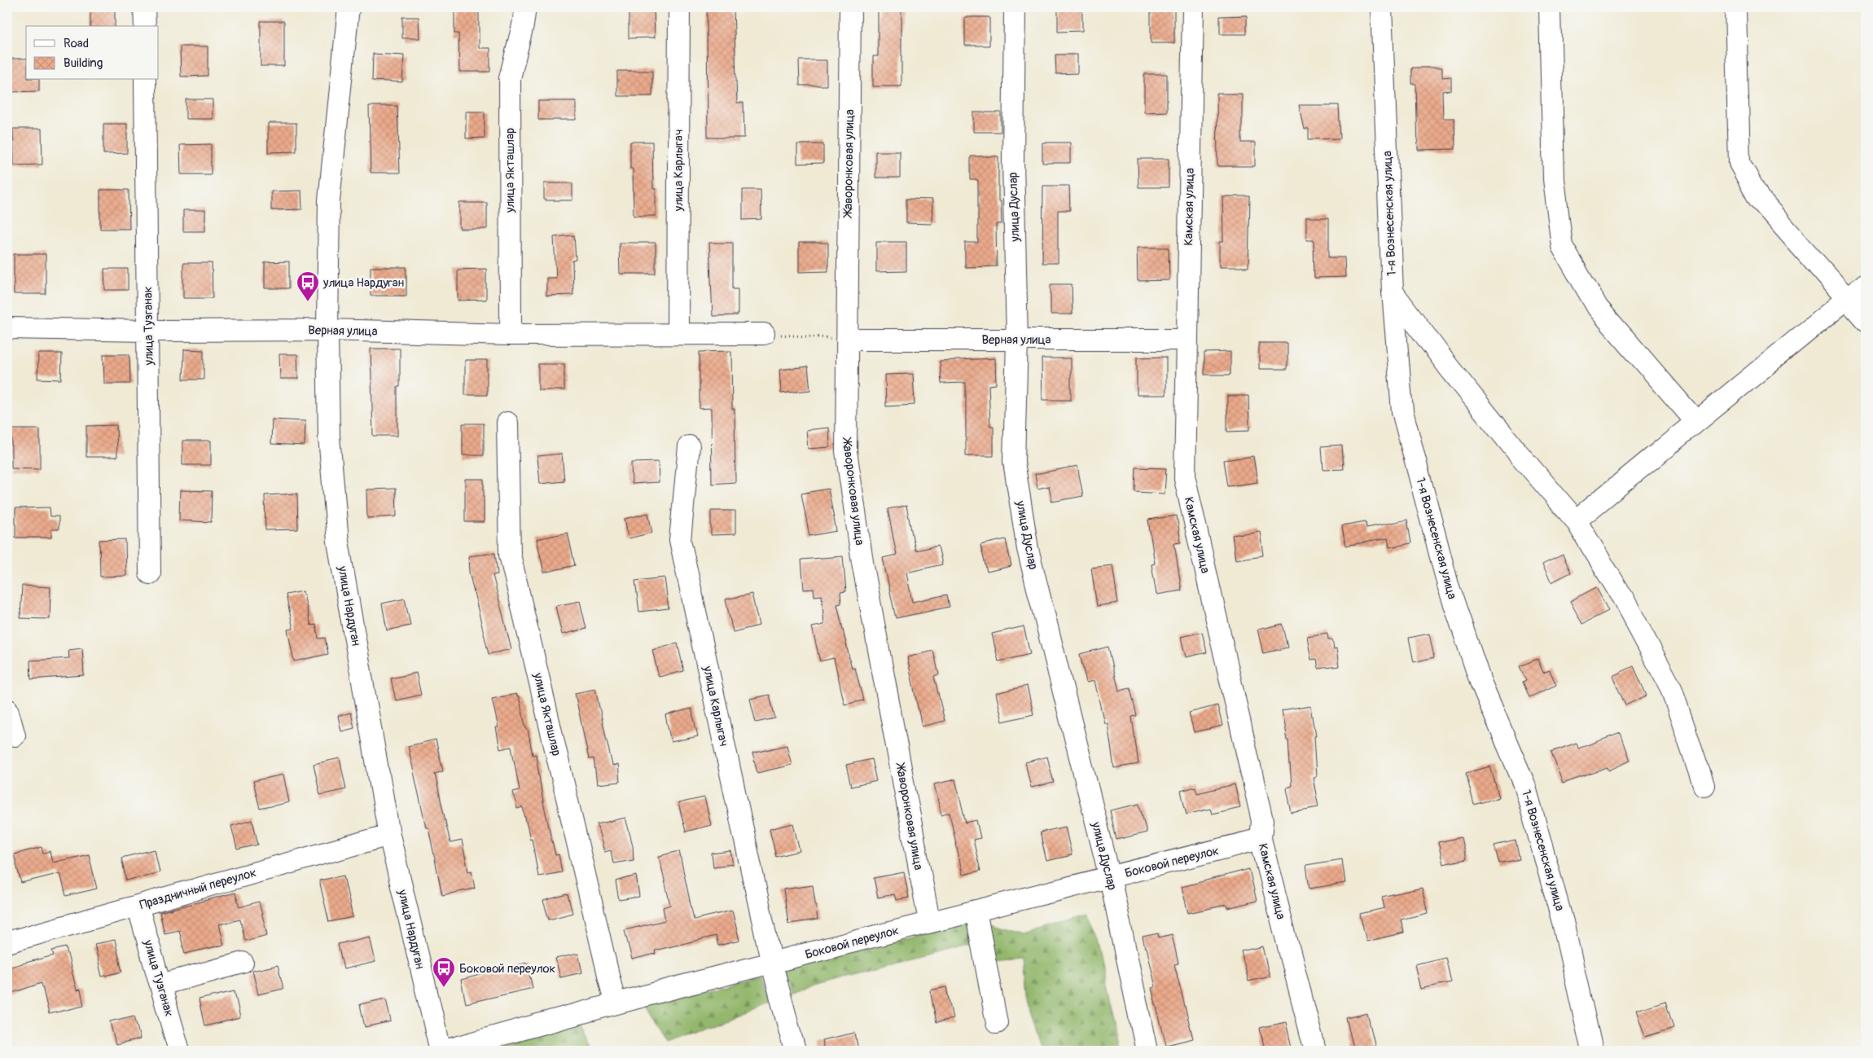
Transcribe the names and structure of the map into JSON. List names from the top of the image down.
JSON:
{
  "streets": {
    "street": [
      "Жаворонковая улица",
      "улица Якташлар",
      "улица Карлыгач",
      "улица Дуслар",
      "Камская улица",
      "1-я Вознесенская улица",
      "улица Тузганак",
      "Верная улица",
      "улица Нардуган",
      "Боковой переулок",
      "Праздничный переулок"
    ]
  },
  "crossings": [
    ["Жаворонковая улица", "Верная улица"],
    ["Жаворонковая улица", "Боковой переулок"],
    ["улица Якташлар", "Верная улица"],
    ["улица Якташлар", "Боковой переулок"],
    ["улица Карлыгач", "Верная улица"],
    ["улица Карлыгач", "Боковой переулок"],
    ["улица Дуслар", "Верная улица"],
    ["улица Дуслар", "Боковой переулок"],
    ["Камская улица", "Верная улица"],
    ["Камская улица", "Боковой переулок"],
    ["улица Тузганак", "Верная улица"],
    ["улица Тузганак", "Праздничный переулок"],
    ["Верная улица", "улица Нардуган"],
    ["улица Нардуган", "Праздничный переулок"]
  ],
  "places": {
    "bus stop": ["улица Нардуган", "Боковой переулок"]
  },
  "legend": ["Road", "Building"]
}
